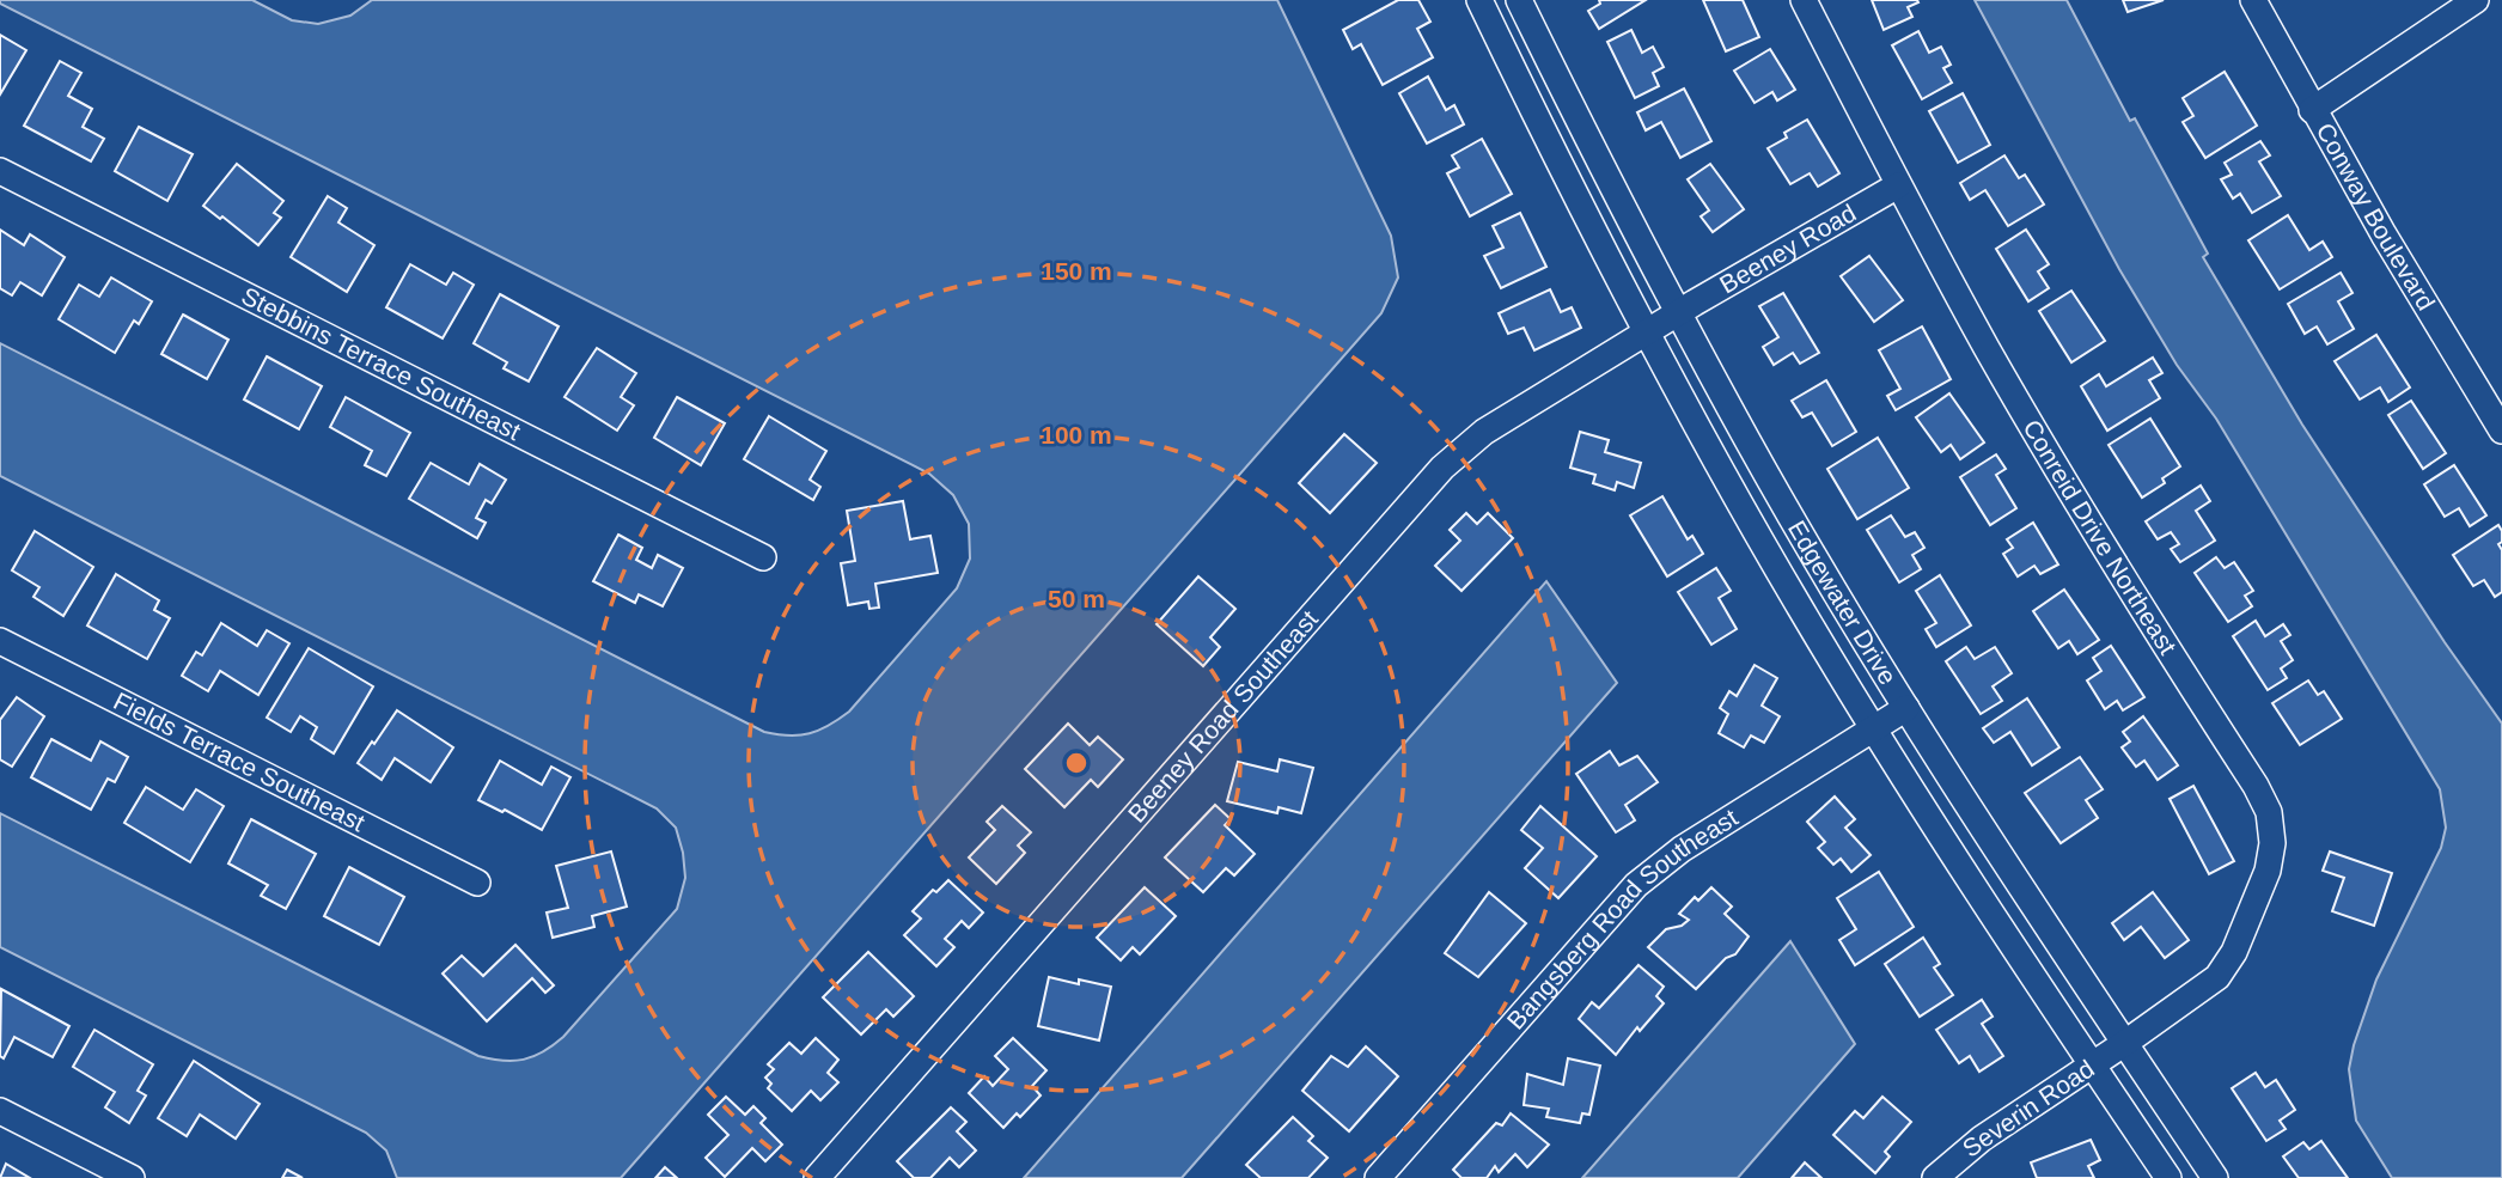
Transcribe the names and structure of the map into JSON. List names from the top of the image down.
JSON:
{
  "streets": {
    "street": [
      "Conway Boulevard",
      "Beeney Road",
      "Stebbins Terrace Southeast",
      "Conreid Drive Northeast",
      "Edgewater Drive",
      "Beeney Road Southeast",
      "Fields Terrace Southeast",
      "Bangsberg Road Southeast",
      "Severin Road"
    ]
  },
  "crossings": [
    ["Beeney Road", "Conreid Drive Northeast"],
    ["Beeney Road", "Edgewater Drive"],
    ["Beeney Road", "Beeney Road Southeast"],
    ["Conreid Drive Northeast", "Edgewater Drive"],
    ["Conreid Drive Northeast", "Severin Road"],
    ["Edgewater Drive", "Beeney Road Southeast"],
    ["Edgewater Drive", "Bangsberg Road Southeast"],
    ["Edgewater Drive", "Severin Road"]
  ],
  "rings": ["150 m", "100 m", "50 m"]
}
